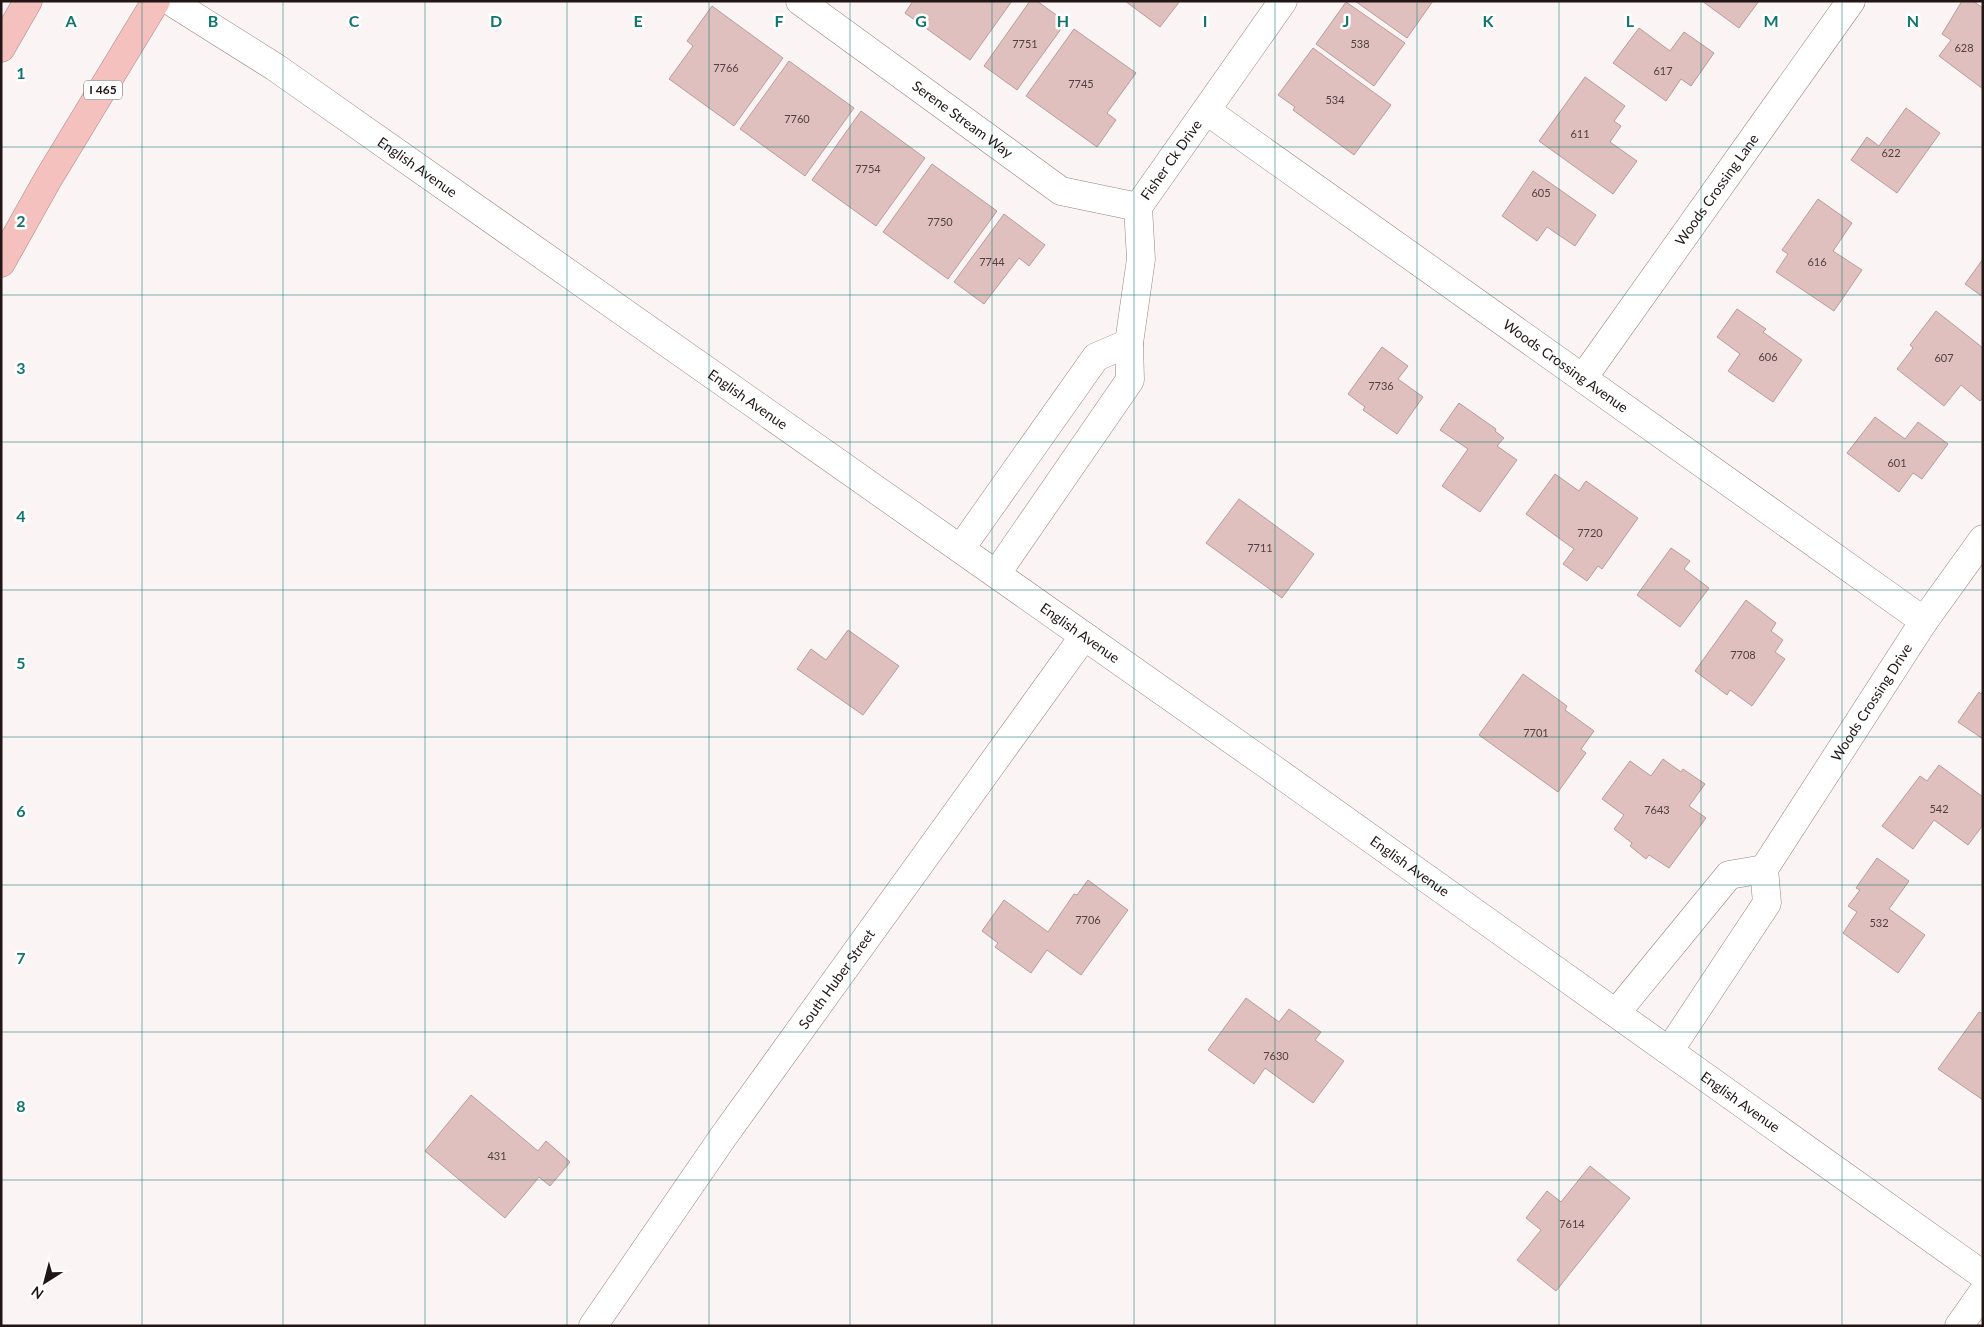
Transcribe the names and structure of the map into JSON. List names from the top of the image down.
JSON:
{
  "streets": {
    "highway": ["I 465"],
    "street": [
      "Serene Stream Way",
      "Fisher Ck Drive",
      "English Avenue",
      "Woods Crossing Lane",
      "Woods Crossing Avenue",
      "Woods Crossing Drive",
      "South Huber Street"
    ]
  },
  "crossings": [
    ["Serene Stream Way", "Fisher Ck Drive"],
    ["Fisher Ck Drive", "English Avenue"],
    ["Fisher Ck Drive", "Woods Crossing Avenue"],
    ["English Avenue", "South Huber Street"],
    ["Woods Crossing Lane", "Woods Crossing Avenue"],
    ["Woods Crossing Avenue", "Woods Crossing Drive"]
  ],
  "house_numbers": [
    "7751",
    "538",
    "628",
    "7766",
    "617",
    "7745",
    "534",
    "7760",
    "611",
    "622",
    "7754",
    "605",
    "7750",
    "7744",
    "616",
    "606",
    "607",
    "7736",
    "601",
    "7720",
    "7711",
    "7708",
    "7701",
    "542",
    "7643",
    "7706",
    "532",
    "7630",
    "431",
    "7614"
  ],
  "north": "bottom left",
  "grid": {
    "columns": [
      "A",
      "B",
      "C",
      "D",
      "E",
      "F",
      "G",
      "H",
      "I",
      "J",
      "K",
      "L",
      "M",
      "N"
    ],
    "rows": [
      "1",
      "2",
      "3",
      "4",
      "5",
      "6",
      "7",
      "8"
    ]
  }
}
